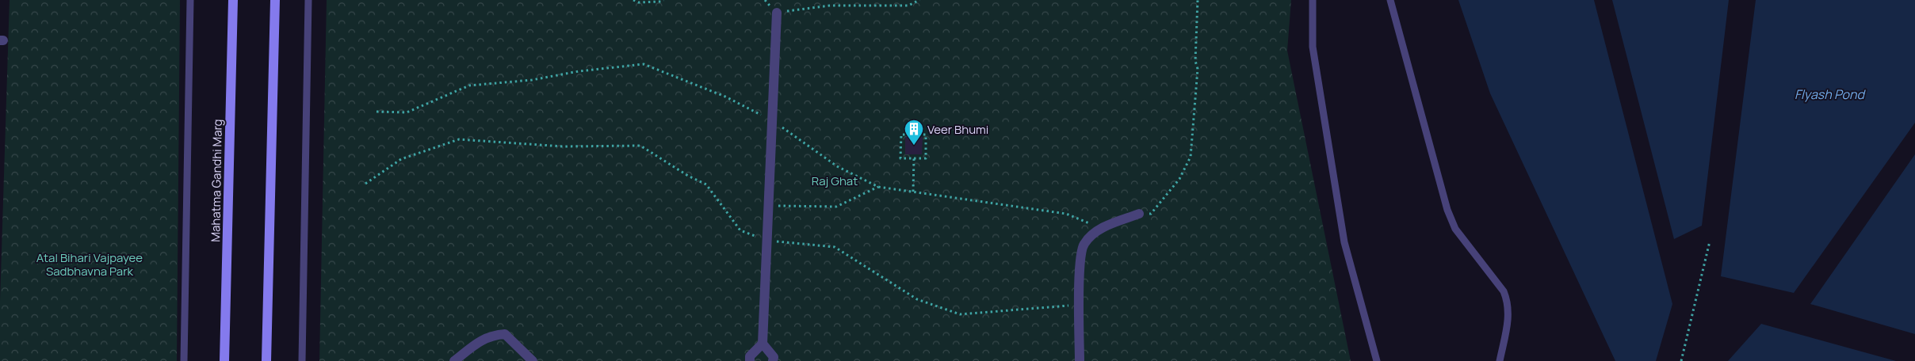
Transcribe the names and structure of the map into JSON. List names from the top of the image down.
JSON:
{
  "streets": {
    "main road": ["Mahatma Gandhi Marg"]
  },
  "water": ["Flyash Pond"],
  "parks": ["Raj Ghat", "Atal Bihari Vajpayee Sadbhavna Park"],
  "places": {
    "building": ["Veer Bhumi"]
  }
}
